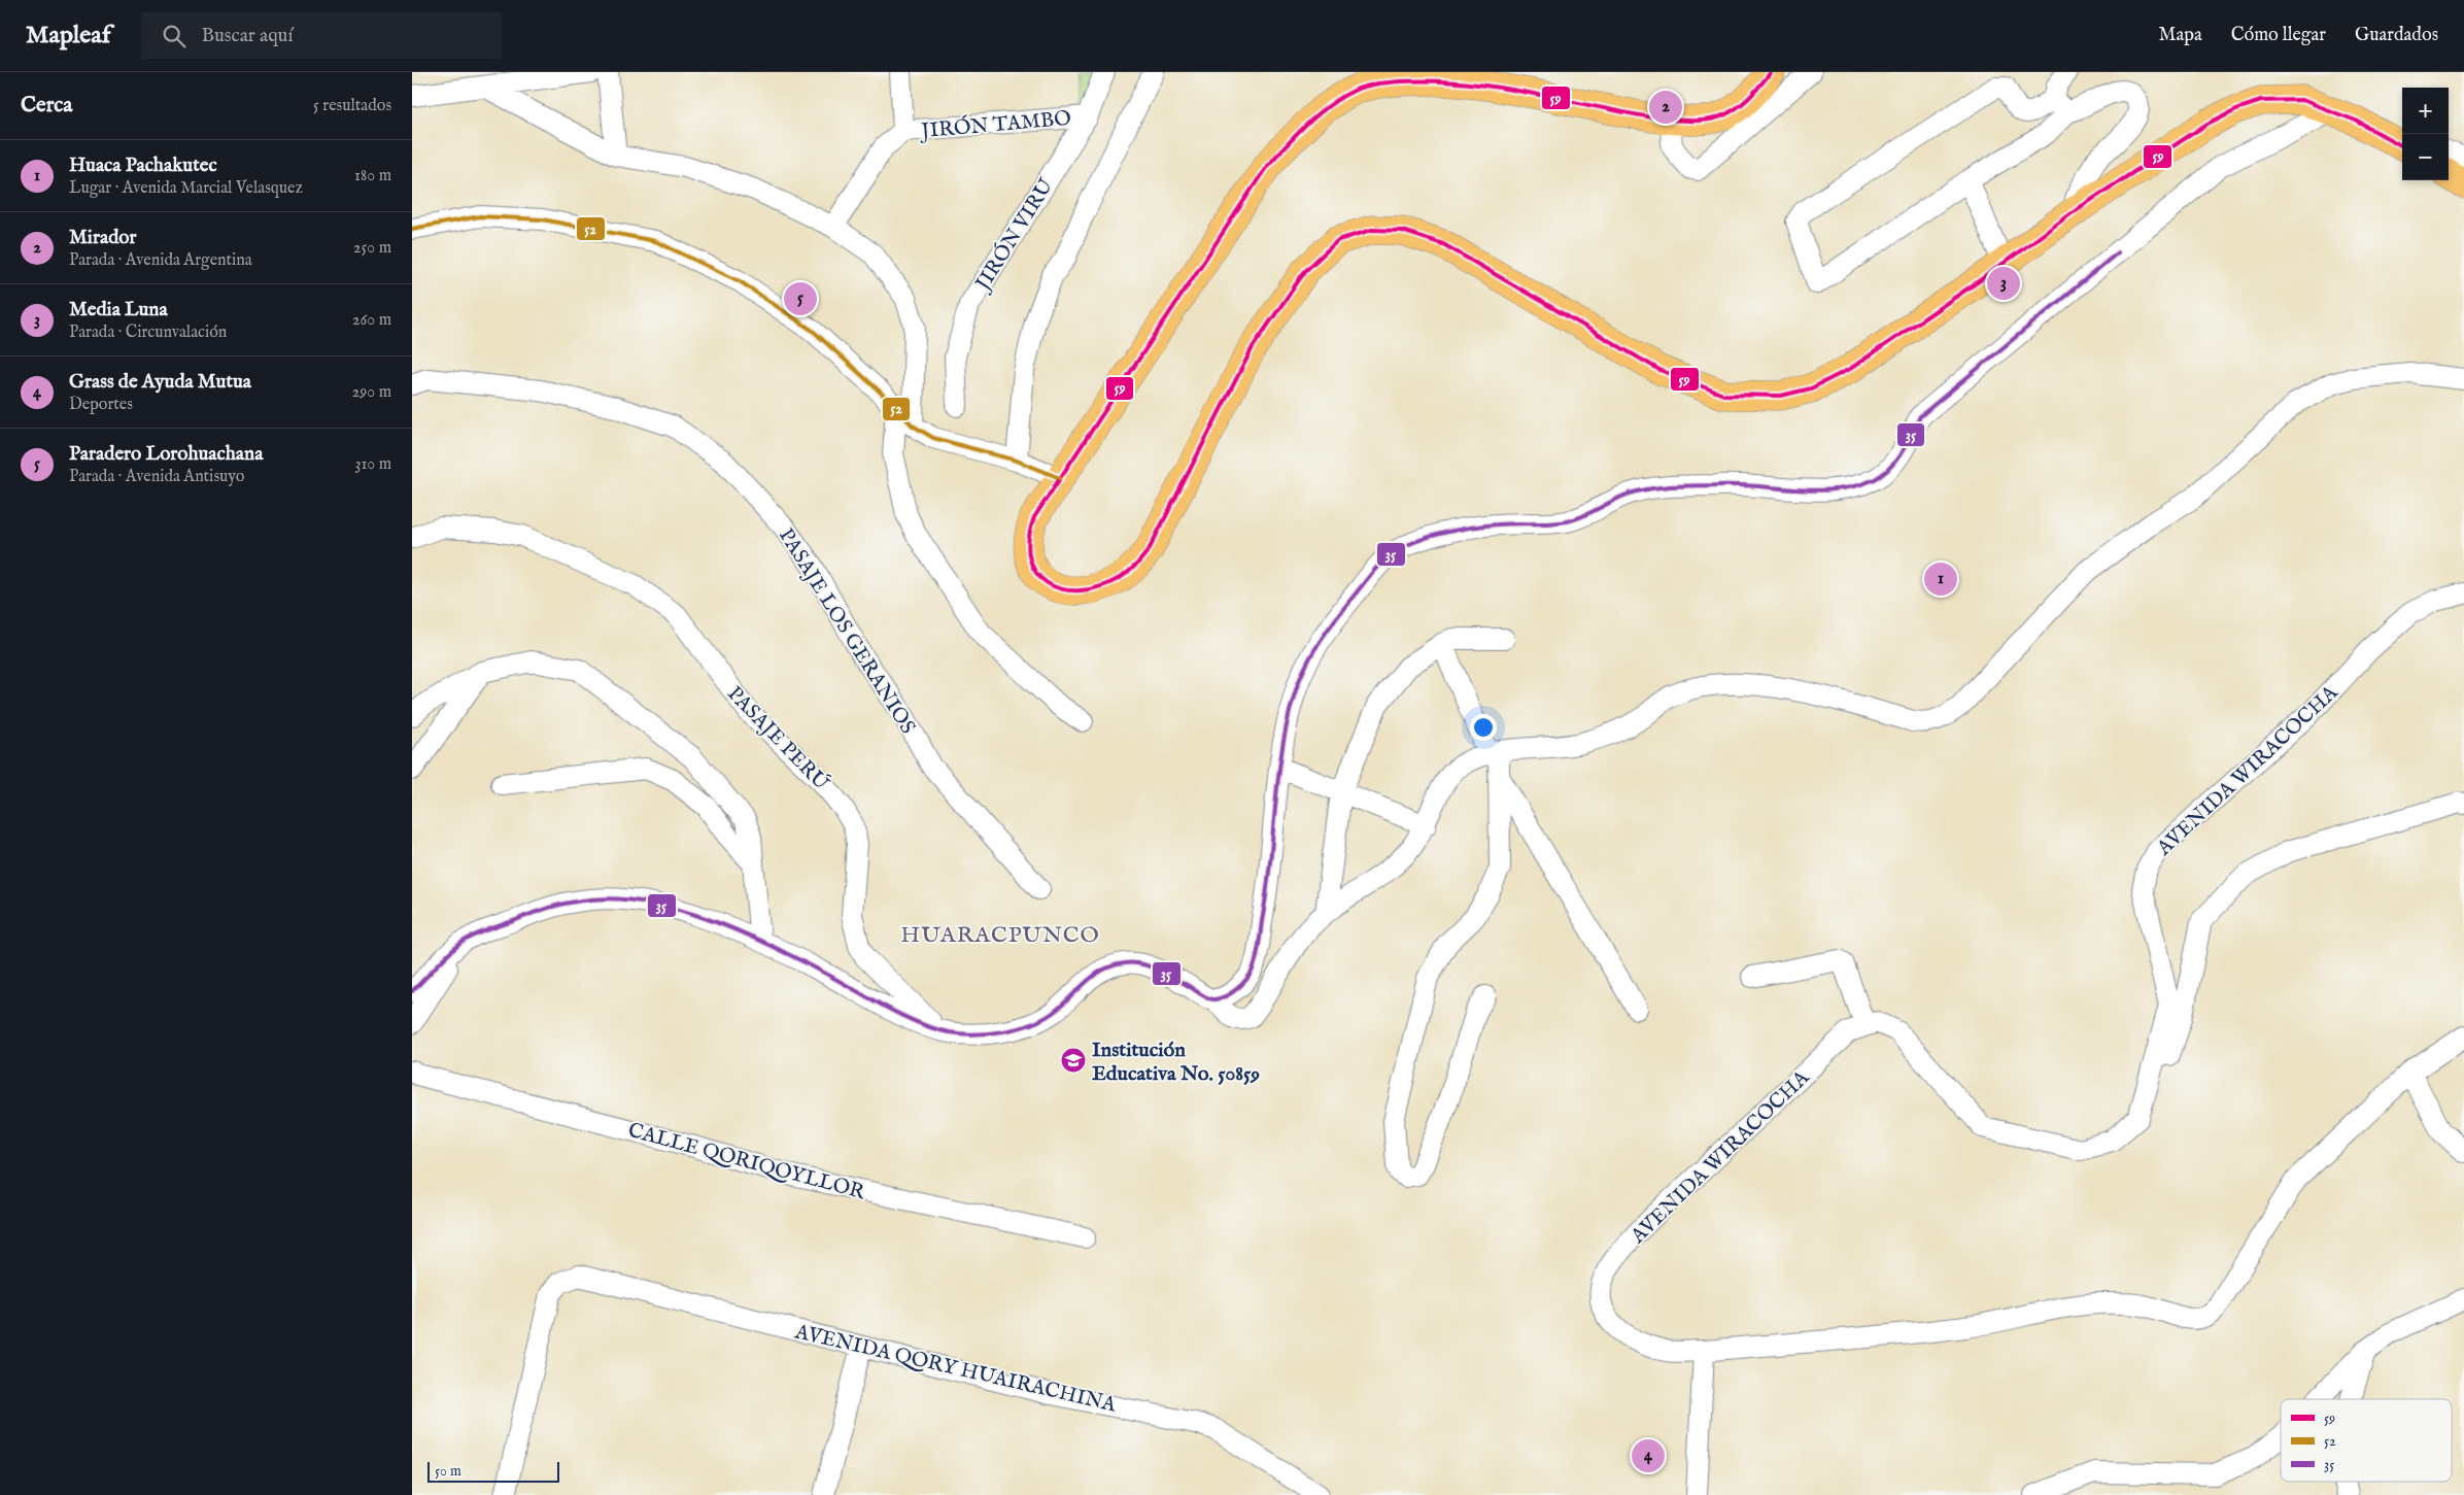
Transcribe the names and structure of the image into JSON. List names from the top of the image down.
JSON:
{
  "streets": {
    "street": [
      "JIRÓN TAMBO",
      "JIRÓN VIRU",
      "PASAJE LOS GERANIOS",
      "PASAJE PERÚ",
      "AVENIDA WIRACOCHA",
      "CALLE QORIQOYLLOR",
      "AVENIDA QORY HUAIRACHINA"
    ]
  },
  "crossings": [
    ["JIRÓN TAMBO", "JIRÓN VIRU"]
  ],
  "districts": ["HUARACPUNCO"],
  "places": {
    "school or university": ["Institución Educativa No. 50859"]
  },
  "lines": ["transit line 59", "transit line 52", "transit line 35"],
  "legend": ["59", "52", "35"],
  "scale_bar": "50 m",
  "page": {
    "header": "Mapleaf",
    "search": "Buscar aquí",
    "nav": ["Mapa", "Cómo llegar", "Guardados"],
    "heading": ["Cerca", "5 resultados"],
    "map_buttons": ["+", "−"],
    "pins": [
      "2",
      "3",
      "5",
      "1",
      "4"
    ],
    "list": [
      {
        "mark": "1",
        "name": "Huaca Pachakutec",
        "note": "Lugar · Avenida Marcial Velasquez",
        "value": "180 m"
      },
      {
        "mark": "2",
        "name": "Mirador",
        "note": "Parada · Avenida Argentina",
        "value": "250 m"
      },
      {
        "mark": "3",
        "name": "Media Luna",
        "note": "Parada · Circunvalación",
        "value": "260 m"
      },
      {
        "mark": "4",
        "name": "Grass de Ayuda Mutua",
        "note": "Deportes",
        "value": "290 m"
      },
      {
        "mark": "5",
        "name": "Paradero Lorohuachana",
        "note": "Parada · Avenida Antisuyo",
        "value": "310 m"
      }
    ],
    "scale": "50 m"
  }
}
